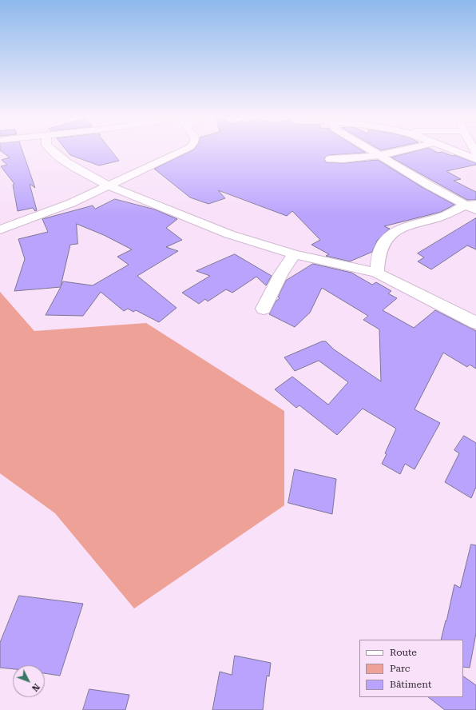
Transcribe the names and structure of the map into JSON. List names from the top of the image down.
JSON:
{
  "legend": ["Route", "Parc", "Bâtiment"],
  "north": "bottom right"
}
